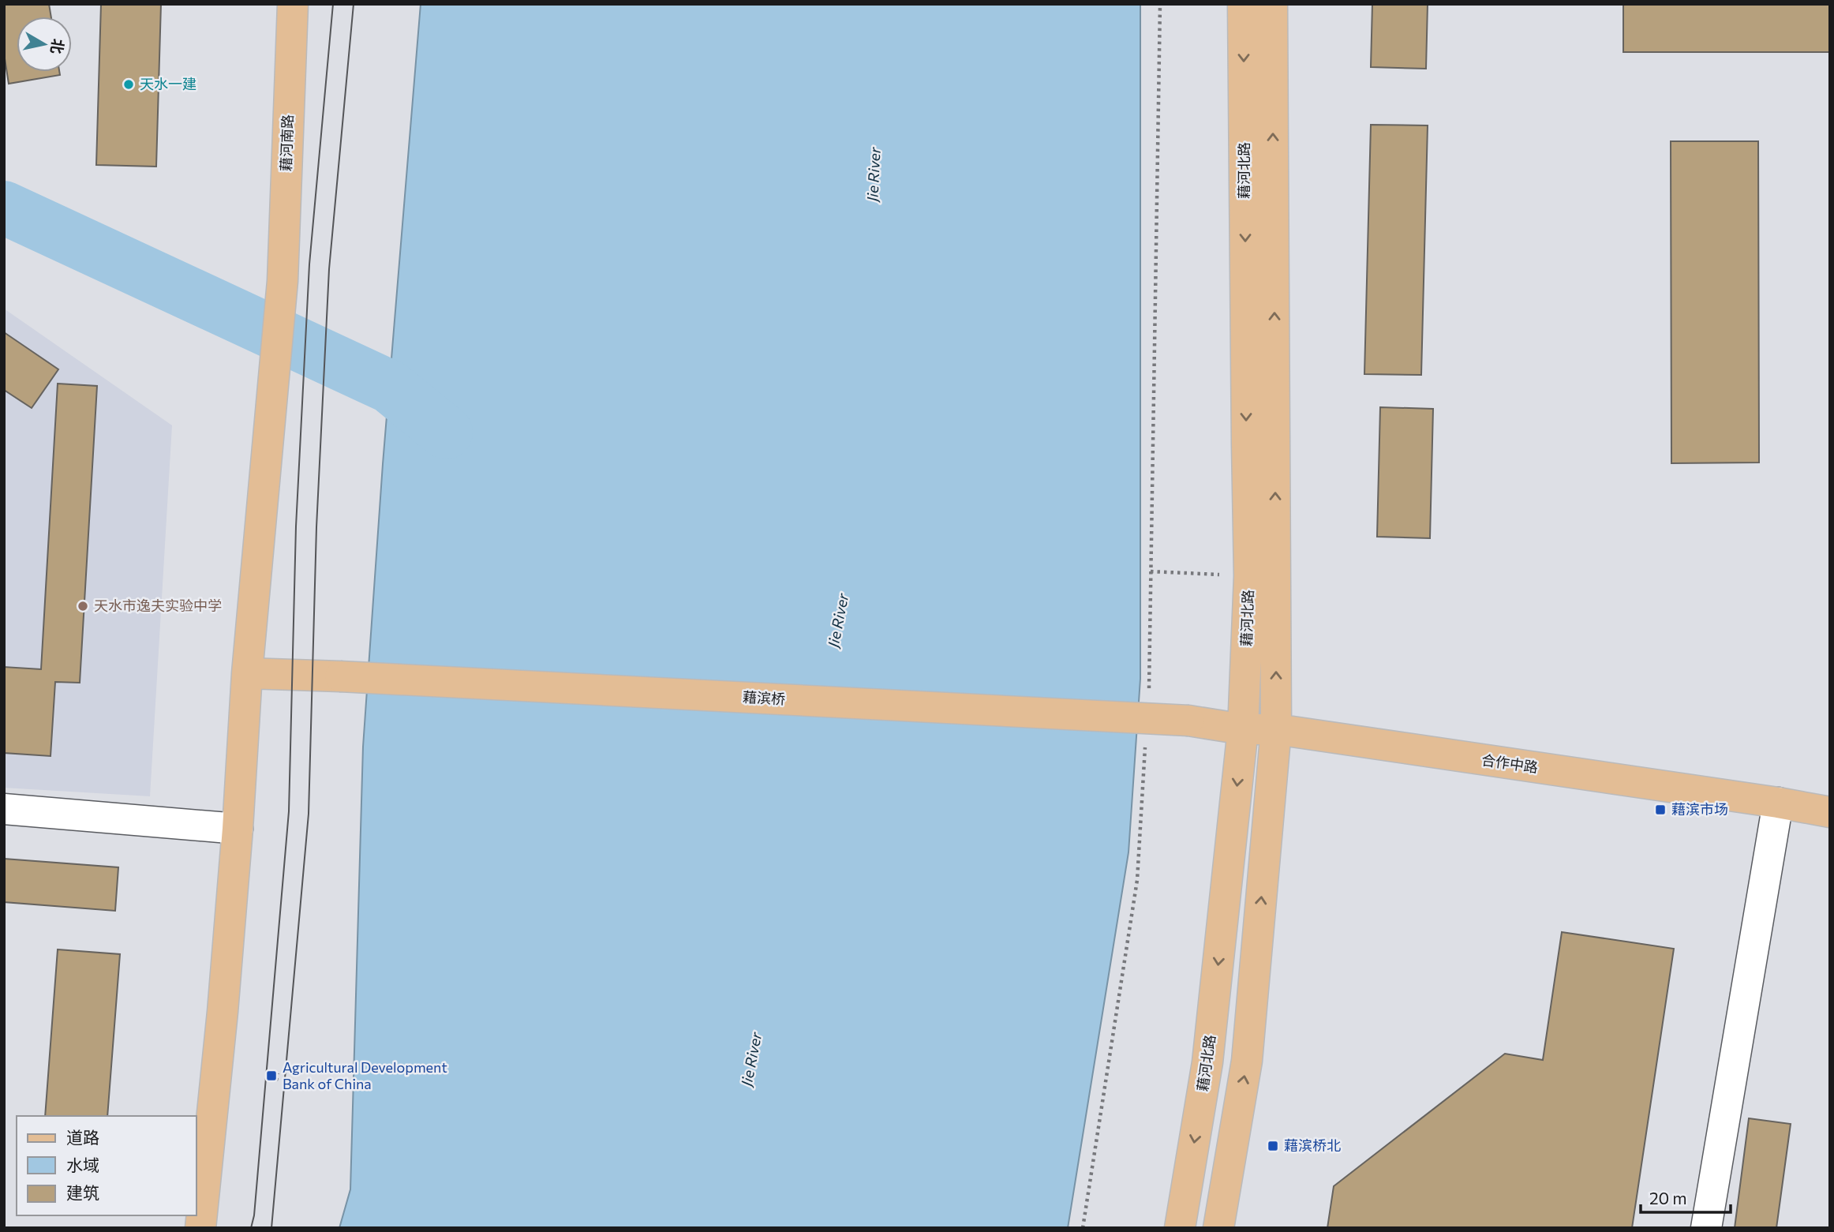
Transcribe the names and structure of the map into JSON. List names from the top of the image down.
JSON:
{
  "streets": {
    "main road": [
      "藉河南路",
      "藉河北路",
      "藉滨桥",
      "合作中路"
    ]
  },
  "crossings": [
    ["藉河南路", "藉滨桥"],
    ["藉河北路", "合作中路"],
    ["藉滨桥", "合作中路"]
  ],
  "water": ["Jie River"],
  "places": {
    "other": ["天水一建", "天水市逸夫实验中学"],
    "transit": ["藉滨市场", "Agricultural Development Bank of China", "藉滨桥北"]
  },
  "legend": ["道路", "水域", "建筑"],
  "scale_bar": "20 m",
  "north": "right"
}
